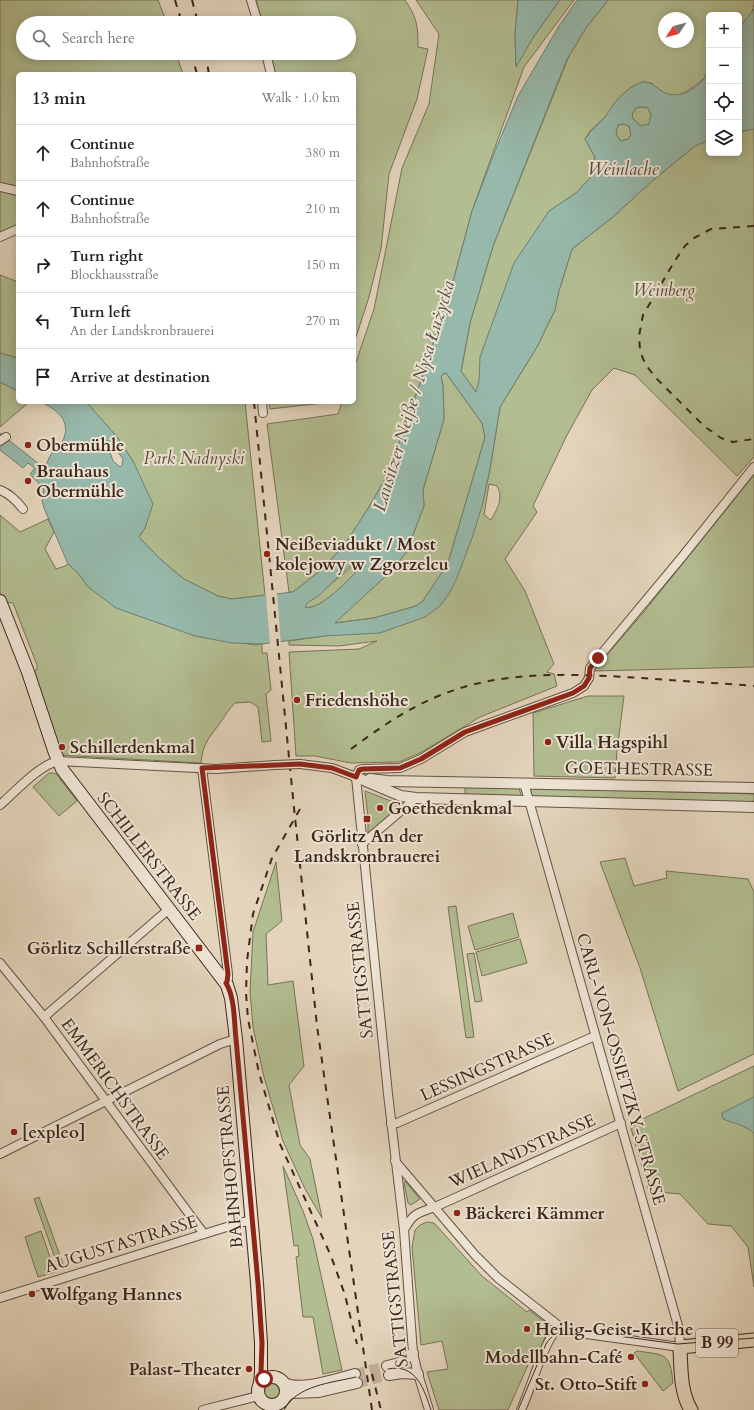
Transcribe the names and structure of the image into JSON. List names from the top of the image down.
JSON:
{
  "streets": {
    "main road": ["SCHILLERSTRASSE", "BAHNHOFSTRASSE", "B 99"],
    "street": [
      "GOETHESTRASSE",
      "SATTIGSTRASSE",
      "LESSINGSTRASSE",
      "CARL-VON-OSSIETZKY-STRASSE",
      "EMMERICHSTRASSE",
      "WIELANDSTRASSE",
      "AUGUSTASTRASSE"
    ]
  },
  "crossings": [
    ["GOETHESTRASSE", "SATTIGSTRASSE"],
    ["GOETHESTRASSE", "CARL-VON-OSSIETZKY-STRASSE"],
    ["SCHILLERSTRASSE", "BAHNHOFSTRASSE"],
    ["SATTIGSTRASSE", "LESSINGSTRASSE"],
    ["SATTIGSTRASSE", "WIELANDSTRASSE"],
    ["LESSINGSTRASSE", "CARL-VON-OSSIETZKY-STRASSE"],
    ["CARL-VON-OSSIETZKY-STRASSE", "WIELANDSTRASSE"],
    ["CARL-VON-OSSIETZKY-STRASSE", "B 99"],
    ["EMMERICHSTRASSE", "AUGUSTASTRASSE"],
    ["BAHNHOFSTRASSE", "AUGUSTASTRASSE"]
  ],
  "water": ["Weinlache", "Lausitzer Neiße / Nysa Łużycka"],
  "parks": ["Weinberg", "Park Nadnyski"],
  "places": {
    "other": [
      "Obermühle",
      "Brauhaus Obermühle",
      "Neißeviadukt / Most kolejowy w Zgorzelcu",
      "Friedenshöhe",
      "Villa Hagspihl",
      "Schillerdenkmal",
      "Goethedenkmal",
      "[expleo]",
      "Bäckerei Kämmer",
      "Wolfgang Hannes",
      "Heilig-Geist-Kirche",
      "Modellbahn-Café",
      "Palast-Theater",
      "St. Otto-Stift"
    ],
    "transit": ["Görlitz An der Landskronbrauerei", "Görlitz Schillerstraße"]
  },
  "north": "bottom left",
  "page": {
    "map_buttons": ["+", "−"],
    "search": "Search here",
    "heading": ["13 min", "Walk · 1.0 km"],
    "list": [
      ["Continue", "Bahnhofstraße", "380 m"],
      ["Continue", "Bahnhofstraße", "210 m"],
      ["Turn right", "Blockhausstraße", "150 m"],
      ["Turn left", "An der Landskronbrauerei", "270 m"],
      "Arrive at destination"
    ]
  }
}
